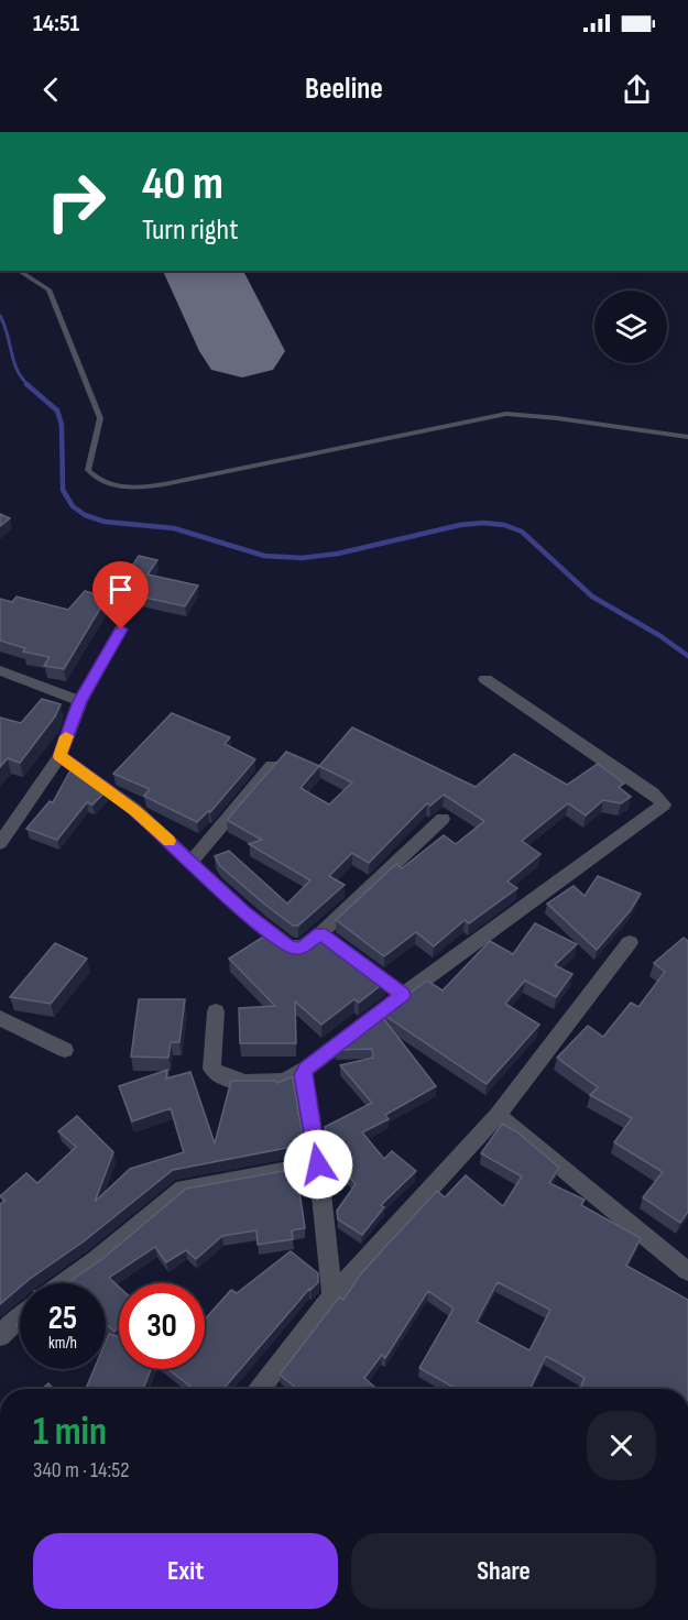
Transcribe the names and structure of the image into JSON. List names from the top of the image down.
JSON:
{
  "page": {
    "status": "14:51",
    "header": "Beeline",
    "turn": ["40 m", "Turn right"],
    "speed": "25 km/h",
    "limit": "30",
    "heading": ["1 min", "340 m · 14:52"],
    "buttons": ["Exit", "Share"]
  }
}
